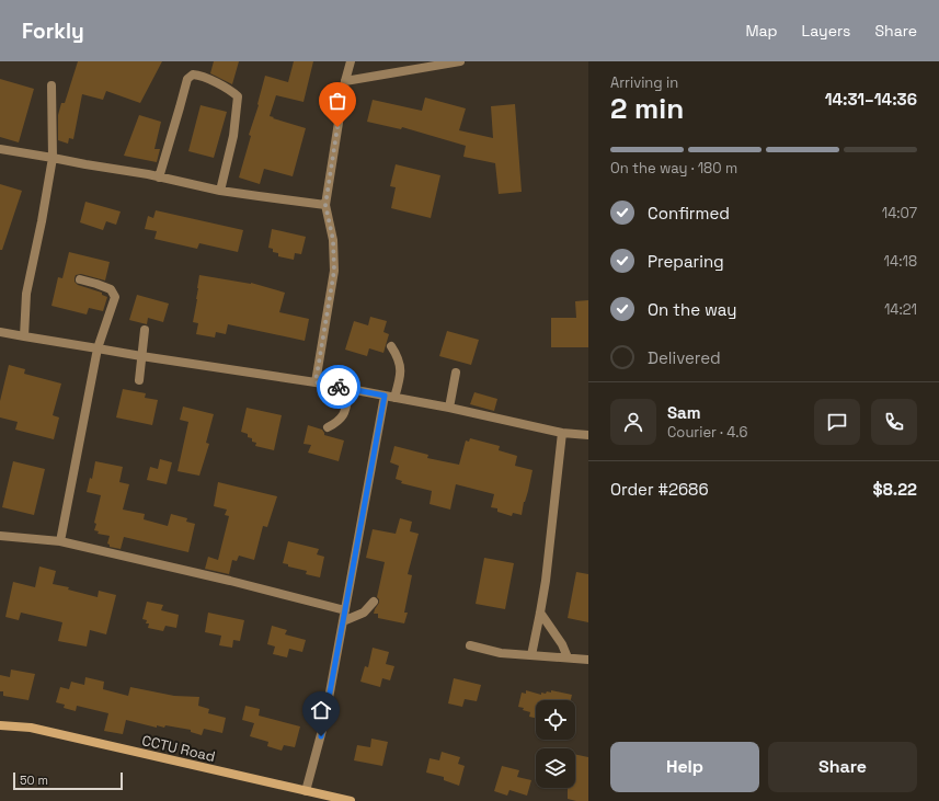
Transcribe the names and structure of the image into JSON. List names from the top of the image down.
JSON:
{
  "streets": {
    "street": ["CCTU Road"]
  },
  "scale_bar": "50 m",
  "page": {
    "header": "Forkly",
    "nav": ["Map", "Layers", "Share"],
    "heading": ["2 min", "Arriving in", "14:31–14:36"],
    "panel": [
      "Sam",
      "Courier · 4.6",
      "Order #2686",
      "$8.22"
    ],
    "bar": "On the way · 180 m",
    "list": [
      ["Confirmed", "14:07"],
      ["Preparing", "14:18"],
      ["On the way", "14:21"],
      "Delivered"
    ],
    "buttons": ["Help", "Share"],
    "scale": "50 m"
  }
}
